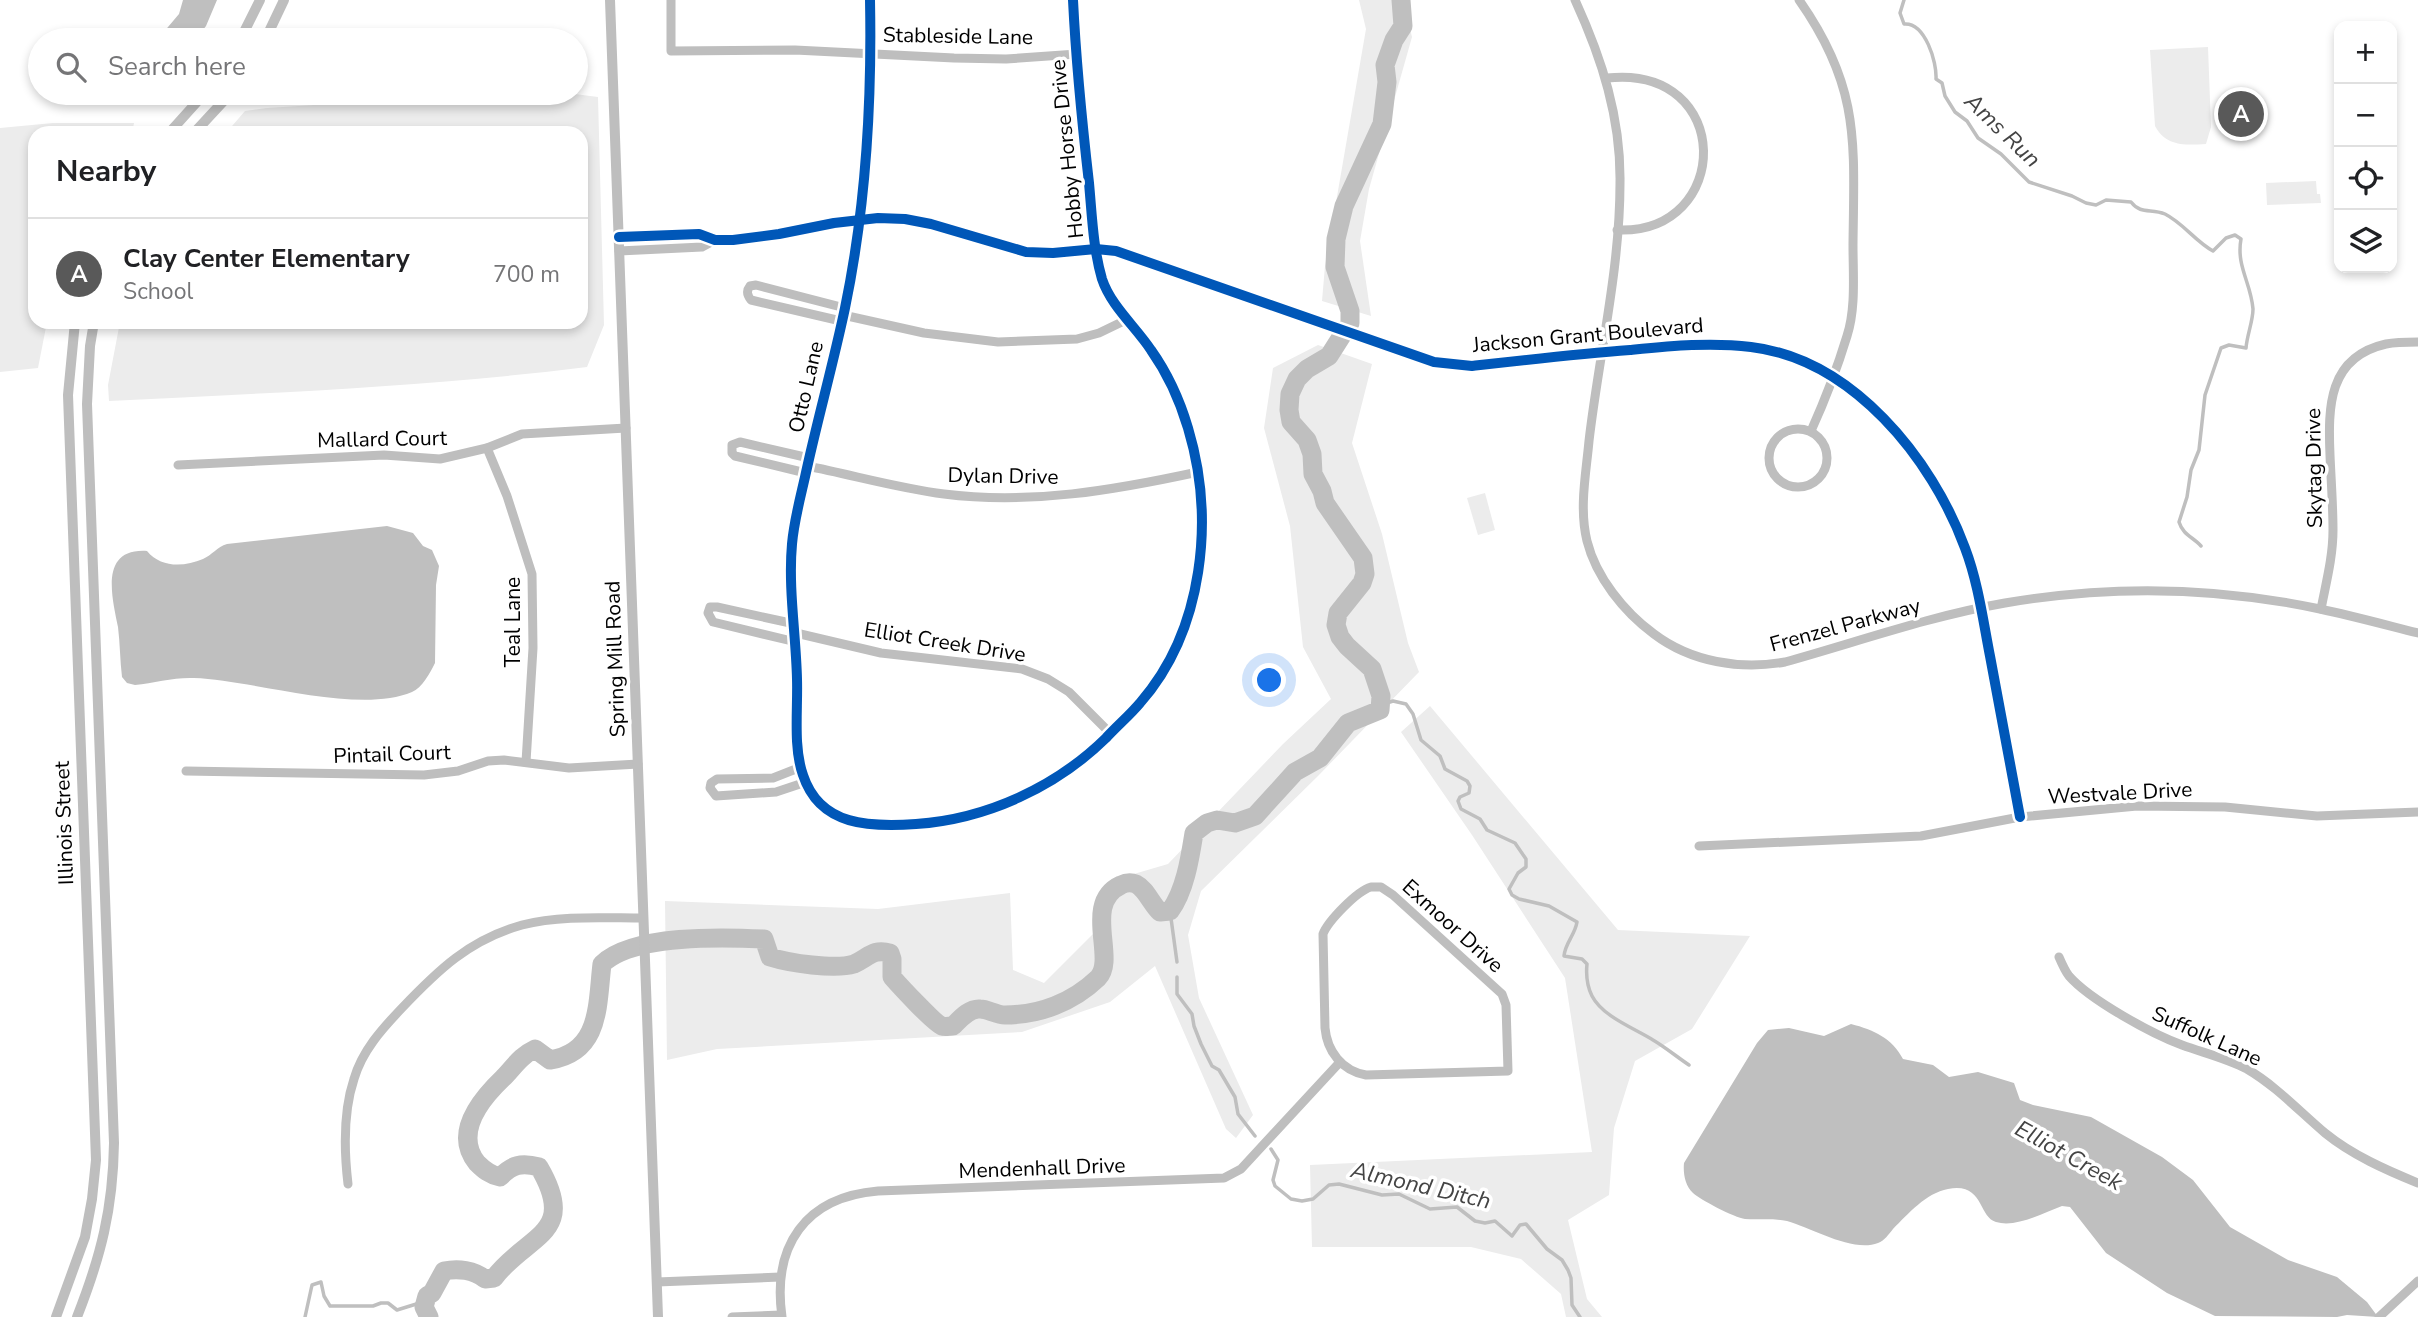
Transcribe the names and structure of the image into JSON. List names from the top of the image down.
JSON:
{
  "streets": {
    "street": [
      "Stableside Lane",
      "Hobby Horse Drive",
      "Jackson Grant Boulevard",
      "Otto Lane",
      "Mallard Court",
      "Skytag Drive",
      "Dylan Drive",
      "Teal Lane",
      "Frenzel Parkway",
      "Elliot Creek Drive",
      "Spring Mill Road",
      "Pintail Court",
      "Westvale Drive",
      "Illinois Street",
      "Exmoor Drive",
      "Suffolk Lane",
      "Mendenhall Drive"
    ]
  },
  "crossings": [
    ["Stableside Lane", "Hobby Horse Drive"],
    ["Stableside Lane", "Otto Lane"],
    ["Hobby Horse Drive", "Jackson Grant Boulevard"],
    ["Hobby Horse Drive", "Otto Lane"],
    ["Hobby Horse Drive", "Dylan Drive"],
    ["Hobby Horse Drive", "Elliot Creek Drive"],
    ["Jackson Grant Boulevard", "Otto Lane"],
    ["Jackson Grant Boulevard", "Frenzel Parkway"],
    ["Jackson Grant Boulevard", "Spring Mill Road"],
    ["Jackson Grant Boulevard", "Westvale Drive"],
    ["Otto Lane", "Dylan Drive"],
    ["Otto Lane", "Elliot Creek Drive"],
    ["Mallard Court", "Teal Lane"],
    ["Mallard Court", "Spring Mill Road"],
    ["Skytag Drive", "Frenzel Parkway"],
    ["Teal Lane", "Pintail Court"],
    ["Spring Mill Road", "Pintail Court"],
    ["Exmoor Drive", "Mendenhall Drive"]
  ],
  "water": ["Ams Run", "Elliot Creek", "Almond Ditch"],
  "page": {
    "map_buttons": ["+", "−"],
    "search": "Search here",
    "pins": "A",
    "heading": "Nearby",
    "list": [
      {
        "mark": "A",
        "name": "Clay Center Elementary",
        "note": "School",
        "value": "700 m"
      }
    ]
  }
}
